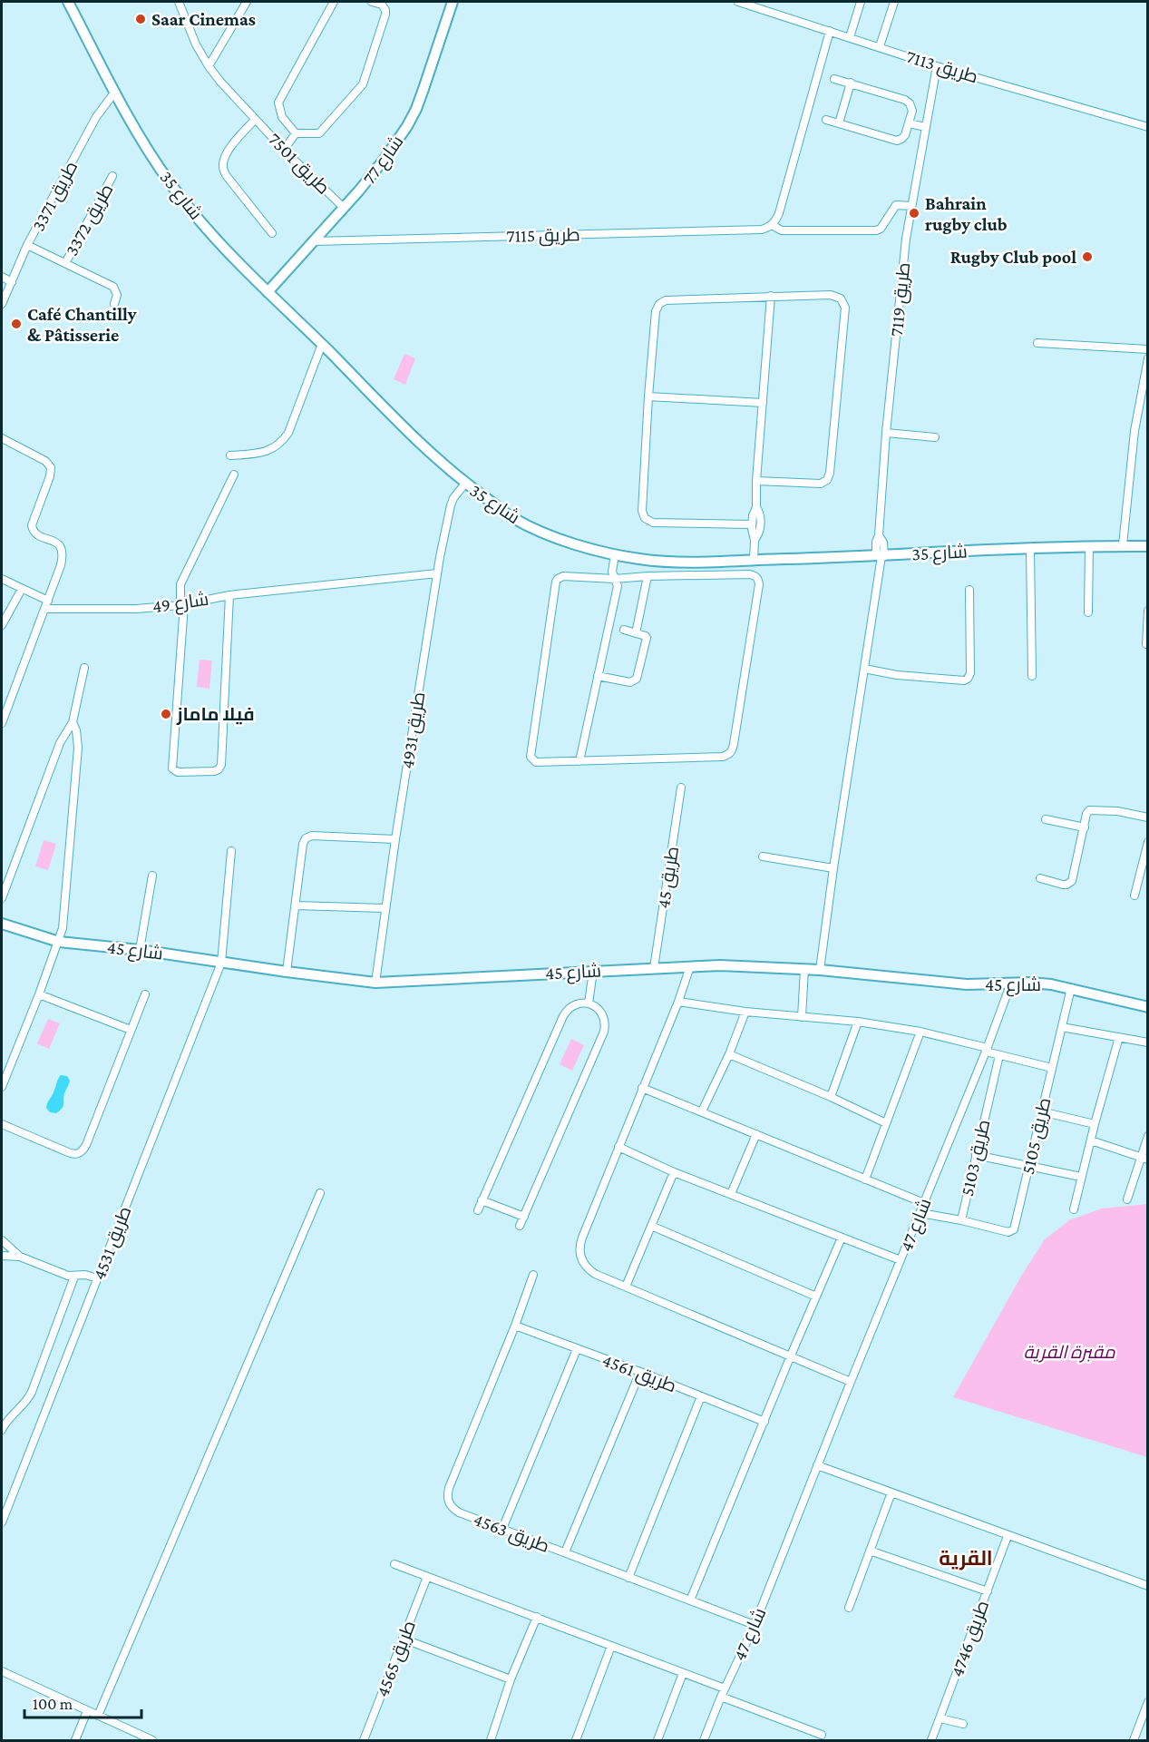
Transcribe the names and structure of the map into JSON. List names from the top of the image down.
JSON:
{
  "streets": {
    "street": [
      "طريق 7113",
      "شارع 77",
      "طريق 7501",
      "شارع 35",
      "طريق 3371",
      "طريق 3372",
      "طريق 7115",
      "طريق 7119",
      "شارع 49",
      "طريق 4931",
      "طريق 45",
      "شارع 45",
      "طريق 5105",
      "طريق 5103",
      "شارع 47",
      "طريق 4531",
      "طريق 4561",
      "طريق 4563",
      "طريق 4746",
      "طريق 4565"
    ]
  },
  "crossings": [
    ["طريق 7113", "طريق 7119"],
    ["شارع 77", "طريق 7501"],
    ["شارع 77", "شارع 35"],
    ["شارع 77", "طريق 7115"],
    ["شارع 35", "طريق 3371"],
    ["شارع 35", "طريق 7119"],
    ["شارع 35", "طريق 4931"],
    ["طريق 7115", "طريق 7119"],
    ["طريق 7119", "شارع 45"],
    ["شارع 49", "طريق 4931"],
    ["طريق 4931", "شارع 45"],
    ["طريق 45", "شارع 45"],
    ["شارع 45", "طريق 5105"],
    ["شارع 45", "شارع 47"],
    ["شارع 45", "طريق 4531"],
    ["طريق 5105", "طريق 5103"],
    ["طريق 5103", "شارع 47"],
    ["شارع 47", "طريق 4563"],
    ["طريق 4561", "طريق 4563"]
  ],
  "districts": ["القرية"],
  "parks": ["مقبرة القرية"],
  "places": [
    "Saar Cinemas",
    "Bahrain rugby club",
    "Rugby Club pool",
    "Café Chantilly & Pâtisserie",
    "فيلا ماماز"
  ],
  "scale_bar": "100 m"
}
